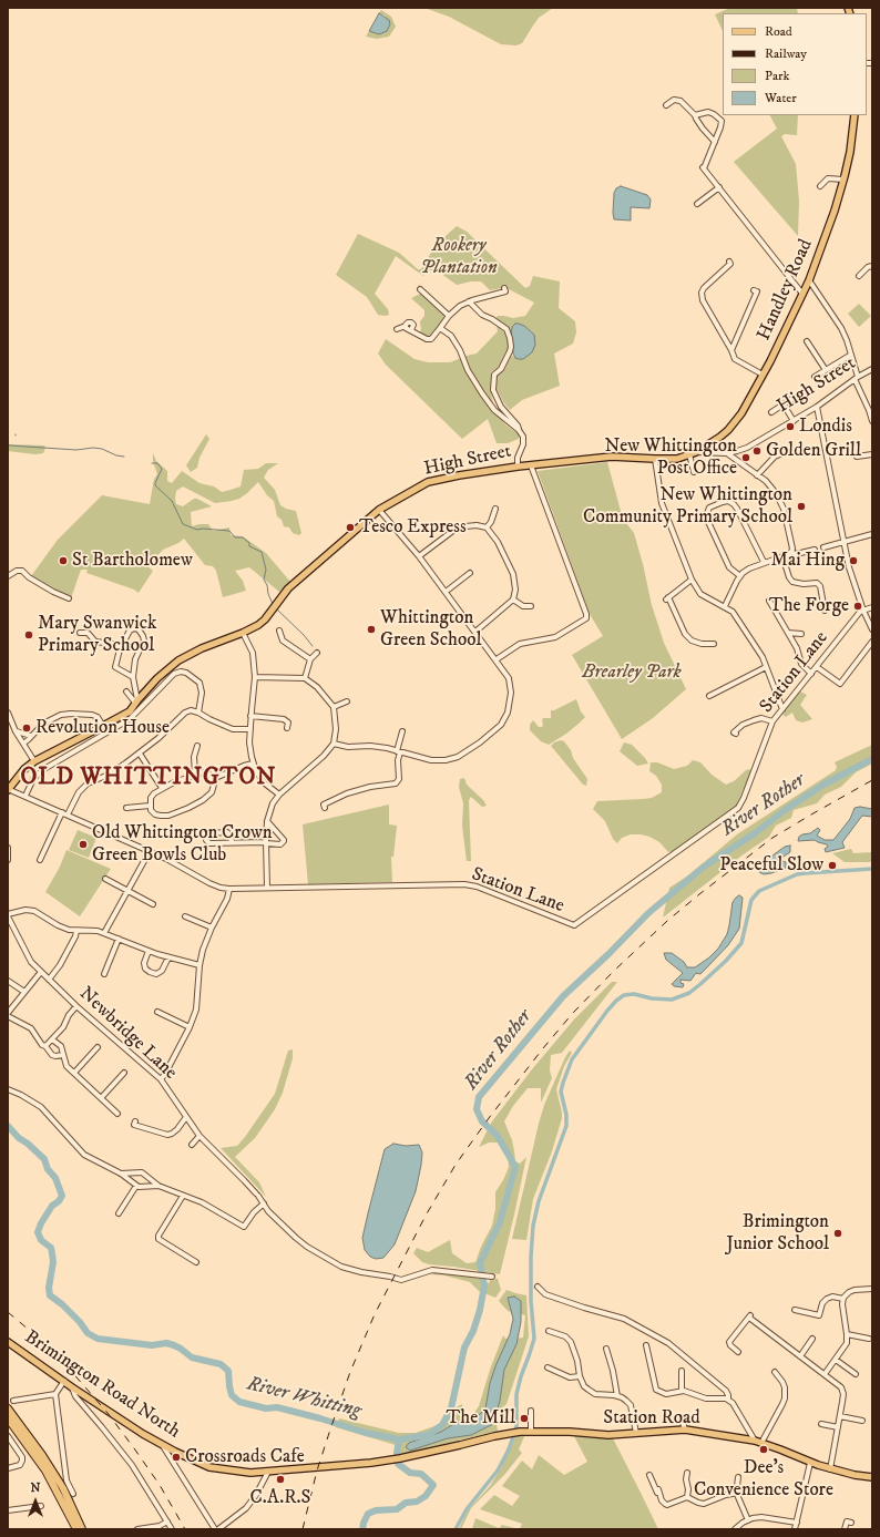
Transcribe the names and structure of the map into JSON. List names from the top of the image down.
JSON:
{
  "streets": {
    "main road": [
      "Handley Road",
      "High Street",
      "Brimington Road North",
      "Station Road"
    ],
    "street": ["Station Lane", "Newbridge Lane"]
  },
  "crossings": [
    ["Handley Road", "High Street"],
    ["High Street", "Station Lane"],
    ["Brimington Road North", "Station Road"]
  ],
  "districts": ["OLD WHITTINGTON"],
  "water": ["River Rother", "River Whitting"],
  "parks": ["Rookery Plantation", "Brearley Park"],
  "places": [
    "Londis",
    "Golden Grill",
    "New Whittington Post Office",
    "New Whittington Community Primary School",
    "Tesco Express",
    "St Bartholomew",
    "Mai Hing",
    "The Forge",
    "Whittington Green School",
    "Mary Swanwick Primary School",
    "Revolution House",
    "Old Whittington Crown Green Bowls Club",
    "Peaceful Slow",
    "Brimington Junior School",
    "The Mill",
    "Dee's Convenience Store",
    "Crossroads Cafe",
    "C.A.R.S"
  ],
  "legend": [
    "Road",
    "Railway",
    "Park",
    "Water"
  ],
  "north": "top"
}
